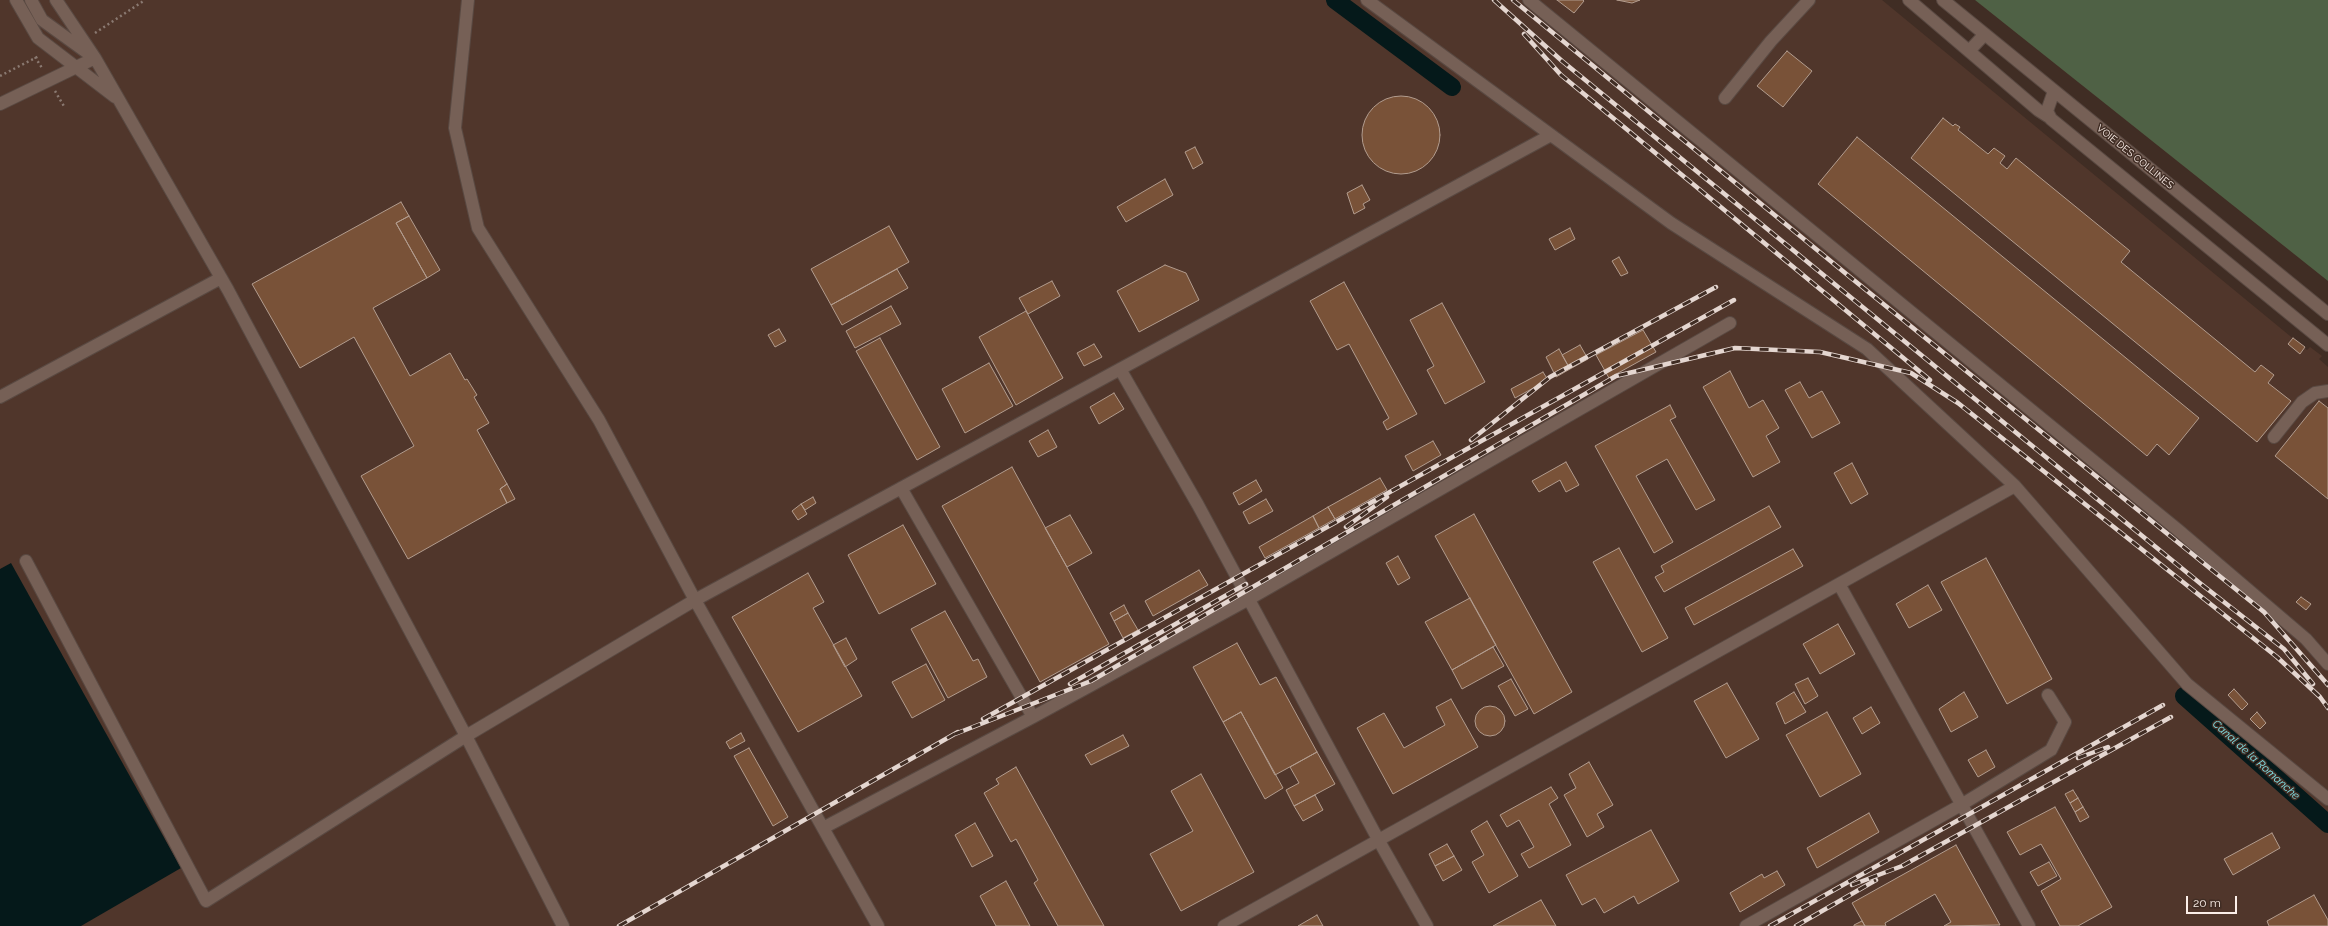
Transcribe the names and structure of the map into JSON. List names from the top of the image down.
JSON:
{
  "streets": {
    "street": ["VOIE DES COLLINES"]
  },
  "water": ["Canal de la Romanche"],
  "scale_bar": "20 m"
}
